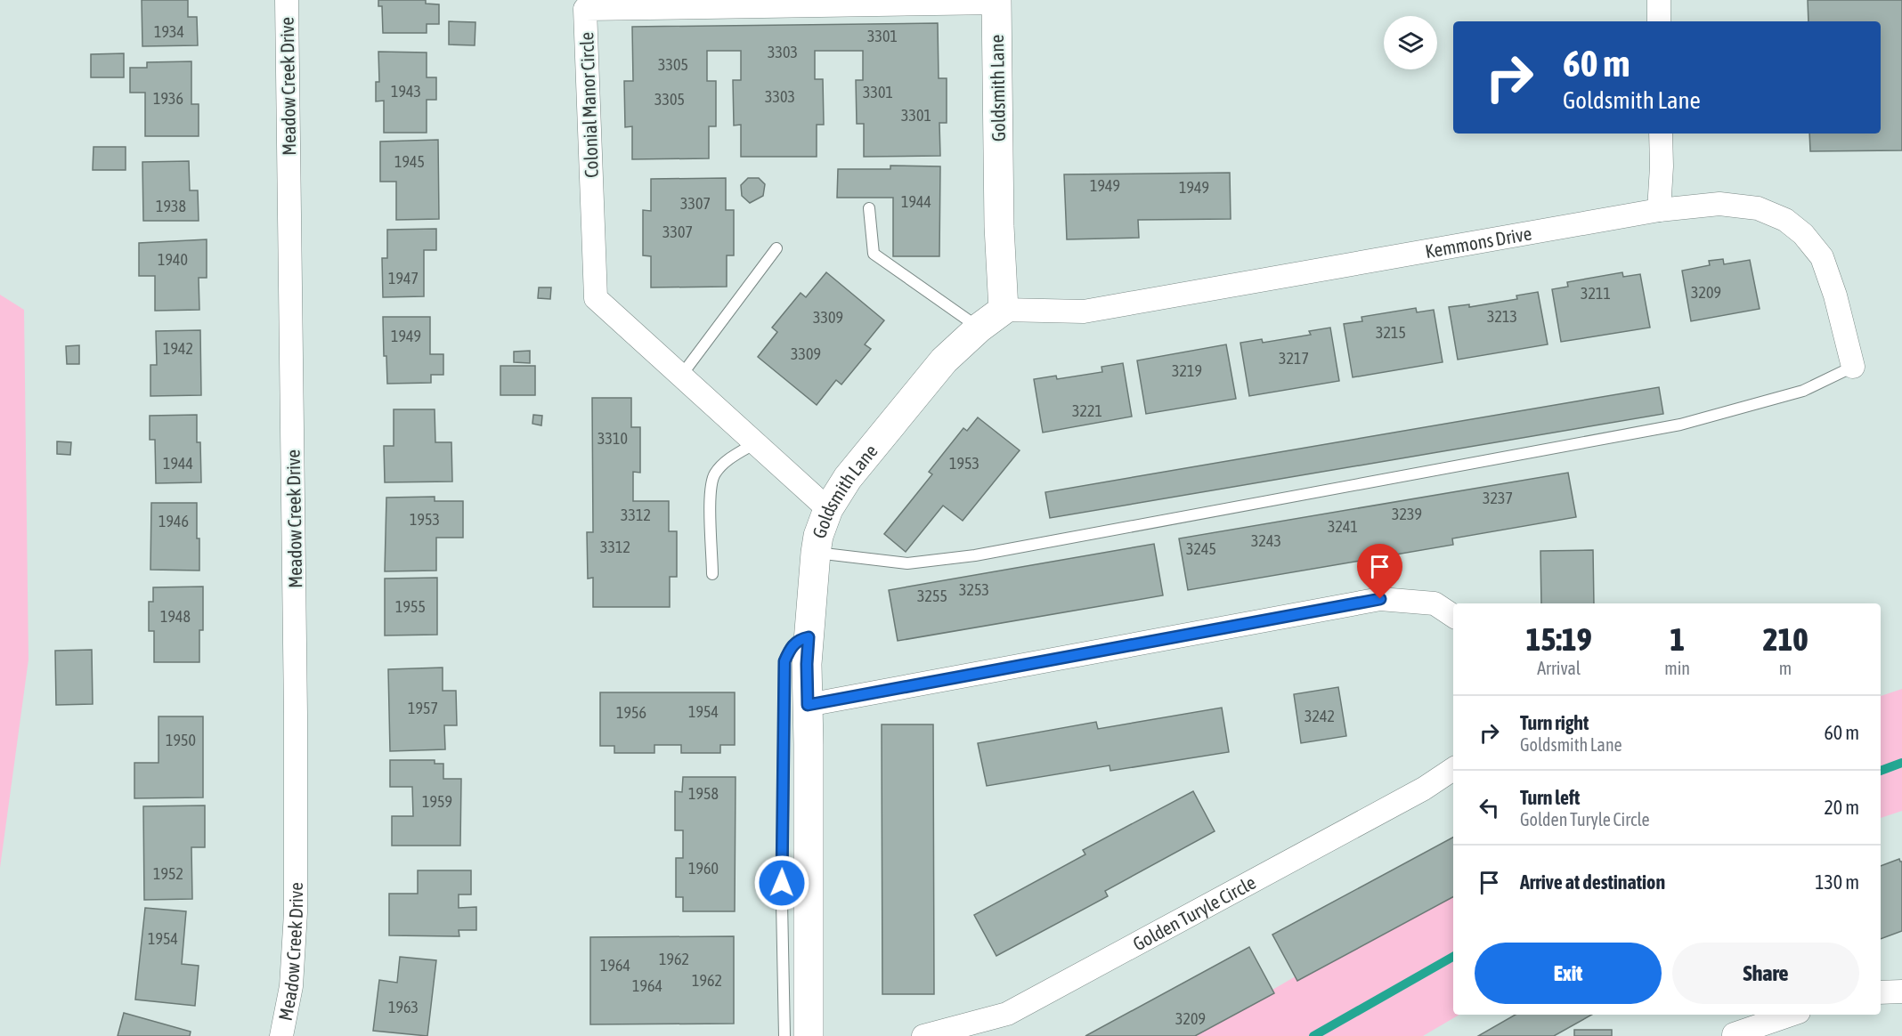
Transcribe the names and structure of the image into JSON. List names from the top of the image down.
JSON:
{
  "streets": {
    "street": [
      "Meadow Creek Drive",
      "Goldsmith Lane",
      "Colonial Manor Circle",
      "Kemmons Drive",
      "Golden Turyle Circle"
    ]
  },
  "crossings": [
    ["Goldsmith Lane", "Colonial Manor Circle"],
    ["Goldsmith Lane", "Kemmons Drive"]
  ],
  "house_numbers": [
    "1934",
    "3301",
    "3303",
    "3305",
    "1943",
    "3301",
    "3303",
    "1936",
    "3305",
    "3301",
    "1945",
    "1949",
    "1949",
    "1944",
    "3307",
    "1938",
    "3307",
    "1940",
    "1947",
    "3209",
    "3211",
    "3213",
    "3309",
    "3215",
    "1949",
    "1942",
    "3309",
    "3217",
    "3219",
    "3221",
    "3310",
    "1944",
    "1953",
    "3237",
    "3239",
    "3312",
    "1953",
    "1946",
    "3241",
    "3243",
    "3312",
    "3245",
    "3253",
    "3255",
    "1955",
    "1948",
    "1957",
    "1954",
    "1956",
    "3242",
    "1950",
    "1958",
    "1959",
    "1960",
    "1952",
    "1954",
    "1962",
    "1964",
    "1962",
    "1964",
    "1963",
    "3209"
  ],
  "page": {
    "turn": ["60 m", "Goldsmith Lane"],
    "eta": [
      "15:19",
      "Arrival",
      "1",
      "min",
      "210",
      "m"
    ],
    "list": [
      {
        "name": "Turn right",
        "note": "Goldsmith Lane",
        "value": "60 m"
      },
      {
        "name": "Turn left",
        "note": "Golden Turyle Circle",
        "value": "20 m"
      },
      {
        "name": "Arrive at destination",
        "value": "130 m"
      }
    ],
    "buttons": ["Exit", "Share"]
  }
}
